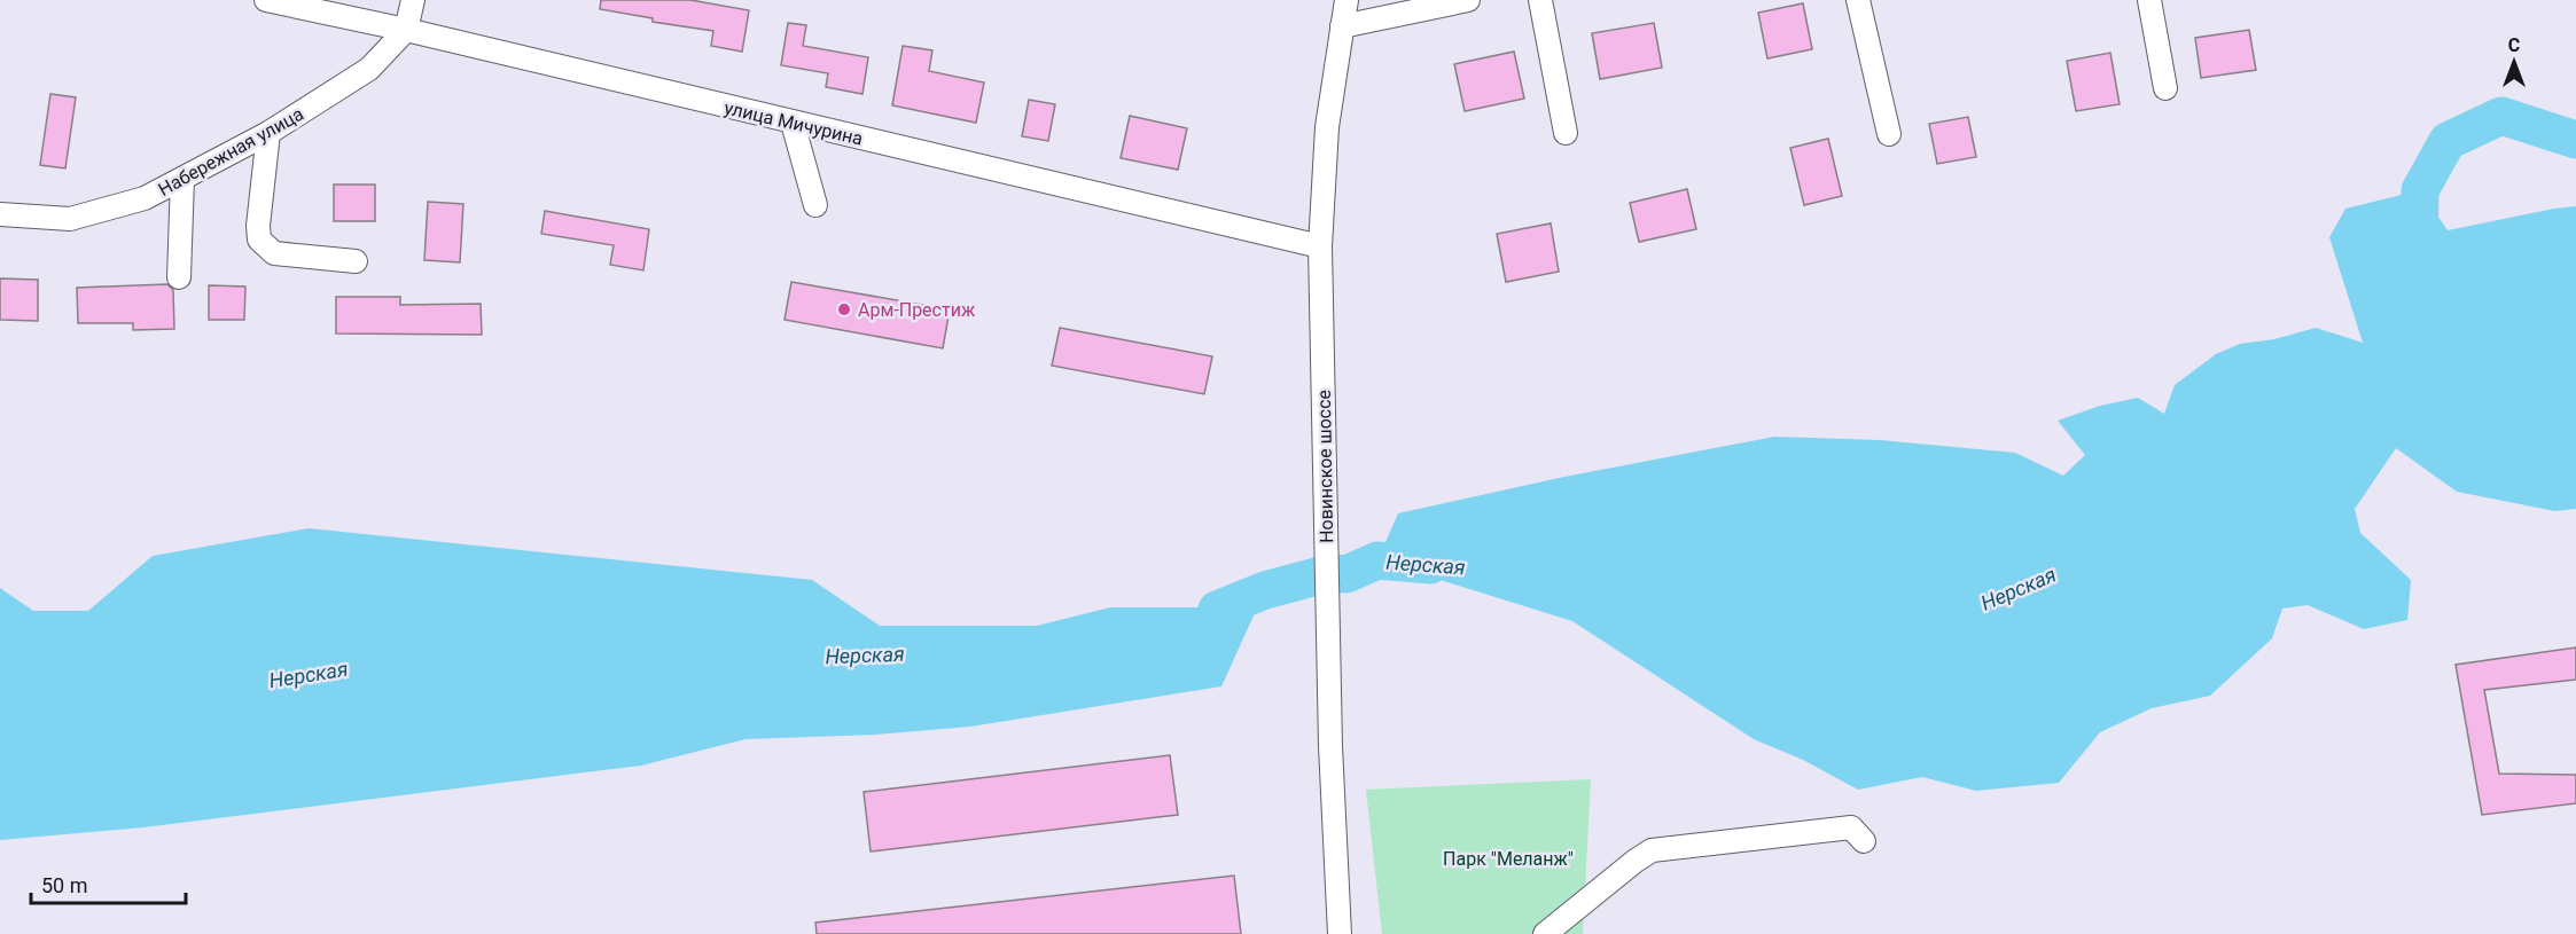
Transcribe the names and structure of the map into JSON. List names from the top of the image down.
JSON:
{
  "streets": {
    "street": ["улица Мичурина", "Набережная улица", "Новинское шоссе"]
  },
  "crossings": [
    ["улица Мичурина", "Набережная улица"],
    ["улица Мичурина", "Новинское шоссе"]
  ],
  "water": ["Нерская"],
  "parks": ["Парк \"Меланж\""],
  "places": ["Арм-Престиж"],
  "scale_bar": "50 m",
  "north": "top"
}
